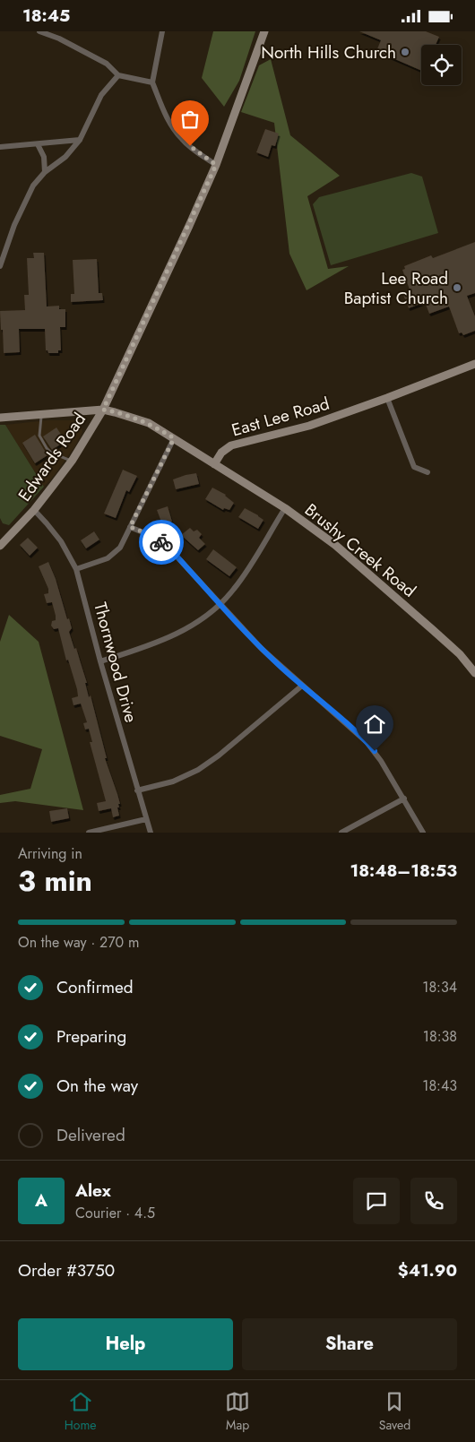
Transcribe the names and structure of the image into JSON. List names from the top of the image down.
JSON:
{
  "streets": {
    "street": [
      "East Lee Road",
      "Edwards Road",
      "Brushy Creek Road",
      "Thornwood Drive"
    ]
  },
  "crossings": [
    ["East Lee Road", "Brushy Creek Road"],
    ["Edwards Road", "Thornwood Drive"]
  ],
  "places": ["North Hills Church", "Lee Road Baptist Church"],
  "page": {
    "status": "18:45",
    "heading": ["3 min", "Arriving in", "18:48–18:53"],
    "panel": [
      "Alex",
      "Courier · 4.5",
      "Order #3750",
      "$41.90"
    ],
    "bar": "On the way · 270 m",
    "list": [
      ["Confirmed", "18:34"],
      ["Preparing", "18:38"],
      ["On the way", "18:43"],
      "Delivered"
    ],
    "round": "A",
    "buttons": ["Help", "Share"],
    "tabs": ["Home", "Map", "Saved"]
  }
}
